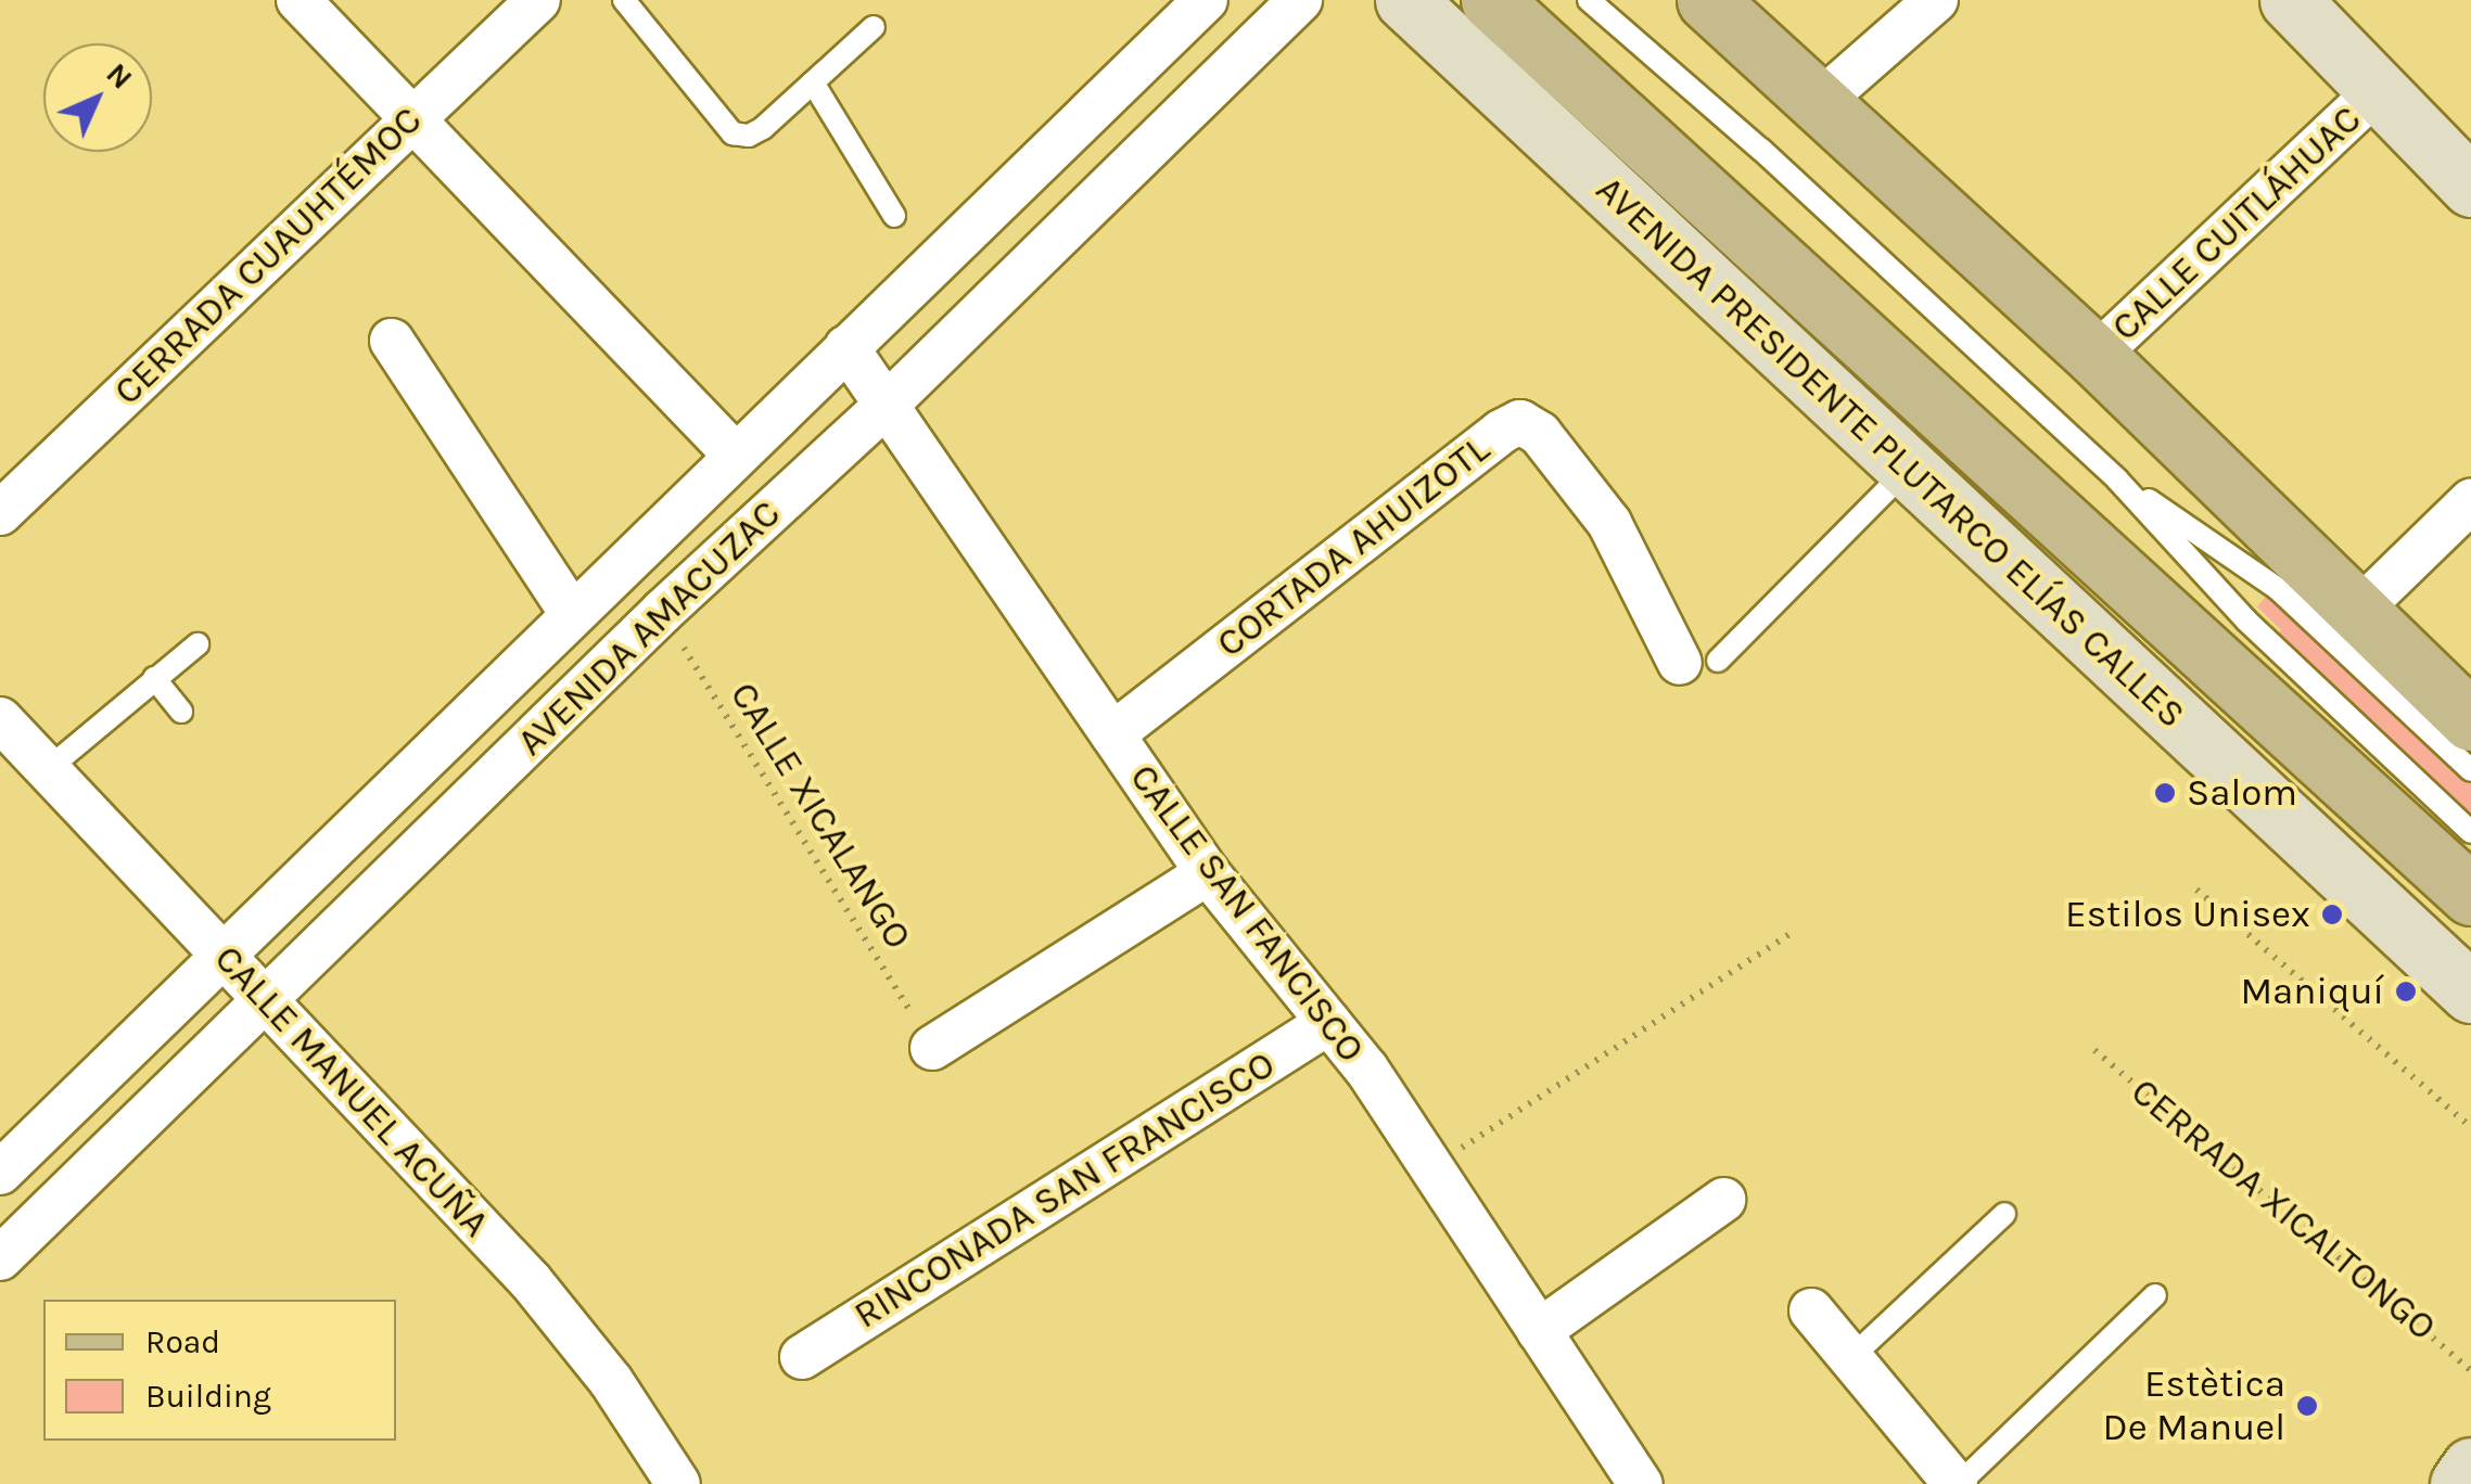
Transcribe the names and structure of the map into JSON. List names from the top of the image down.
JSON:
{
  "streets": {
    "main road": ["AVENIDA PRESIDENTE PLUTARCO ELÍAS CALLES"],
    "street": [
      "CALLE CUITLÁHUAC",
      "CERRADA CUAUHTÉMOC",
      "CORTADA AHUIZOTL",
      "AVENIDA AMACUZAC",
      "CALLE SAN FANCISCO",
      "CALLE MANUEL ACUÑA",
      "RINCONADA SAN FRANCISCO"
    ],
    "path": ["CALLE XICALANGO", "CERRADA XICALTONGO"]
  },
  "crossings": [
    ["CORTADA AHUIZOTL", "CALLE SAN FANCISCO"],
    ["AVENIDA AMACUZAC", "CALLE XICALANGO"],
    ["AVENIDA AMACUZAC", "CALLE SAN FANCISCO"],
    ["AVENIDA AMACUZAC", "CALLE MANUEL ACUÑA"],
    ["CALLE SAN FANCISCO", "RINCONADA SAN FRANCISCO"]
  ],
  "places": [
    "Salom",
    "Estilos Unisex",
    "Maniquí",
    "Estètica De Manuel"
  ],
  "legend": ["Road", "Building"],
  "north": "top right"
}
